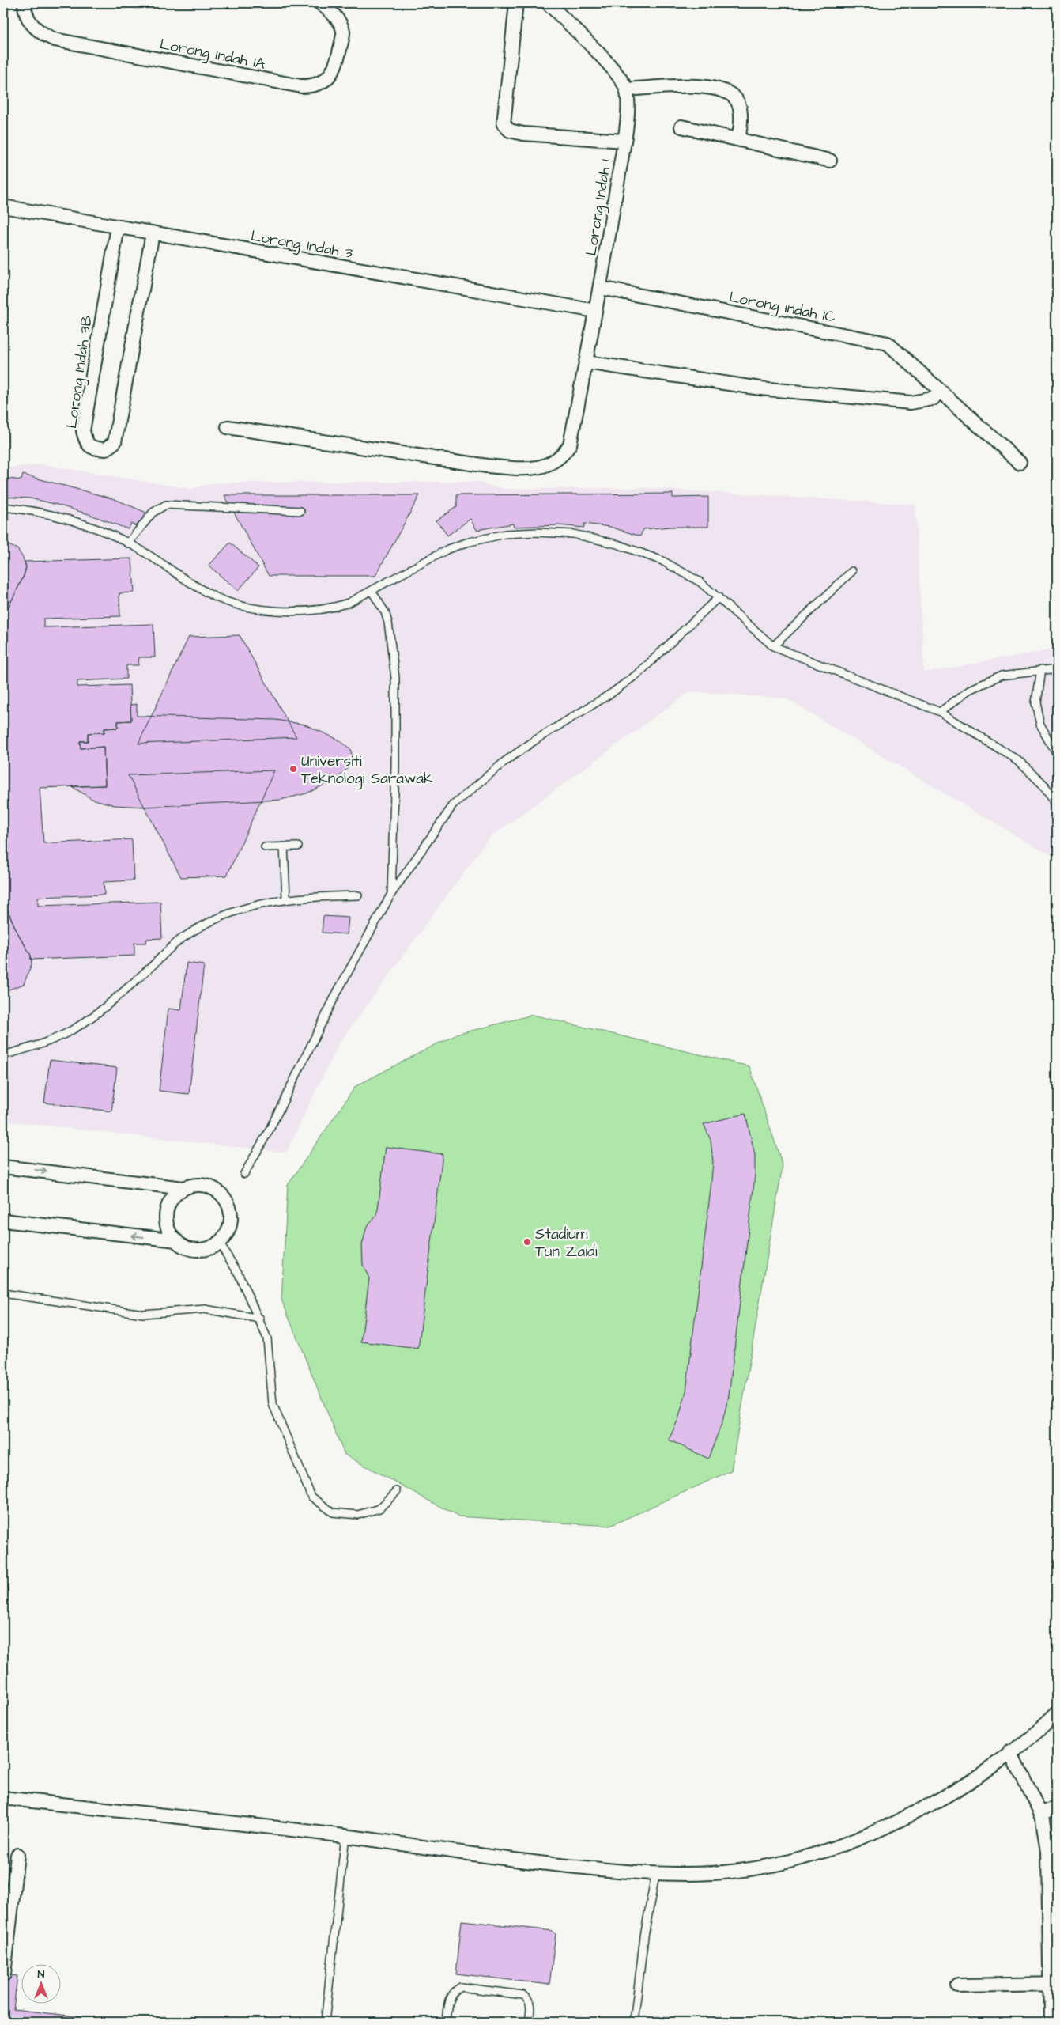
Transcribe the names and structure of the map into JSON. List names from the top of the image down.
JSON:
{
  "streets": {
    "street": [
      "Lorong Indah 1A",
      "Lorong Indah 1",
      "Lorong Indah 3",
      "Lorong Indah 1C",
      "Lorong Indah 3B"
    ]
  },
  "crossings": [
    ["Lorong Indah 1", "Lorong Indah 3"],
    ["Lorong Indah 1", "Lorong Indah 1C"],
    ["Lorong Indah 3", "Lorong Indah 3B"]
  ],
  "places": ["Universiti Teknologi Sarawak", "Stadium Tun Zaidi"],
  "north": "top"
}
